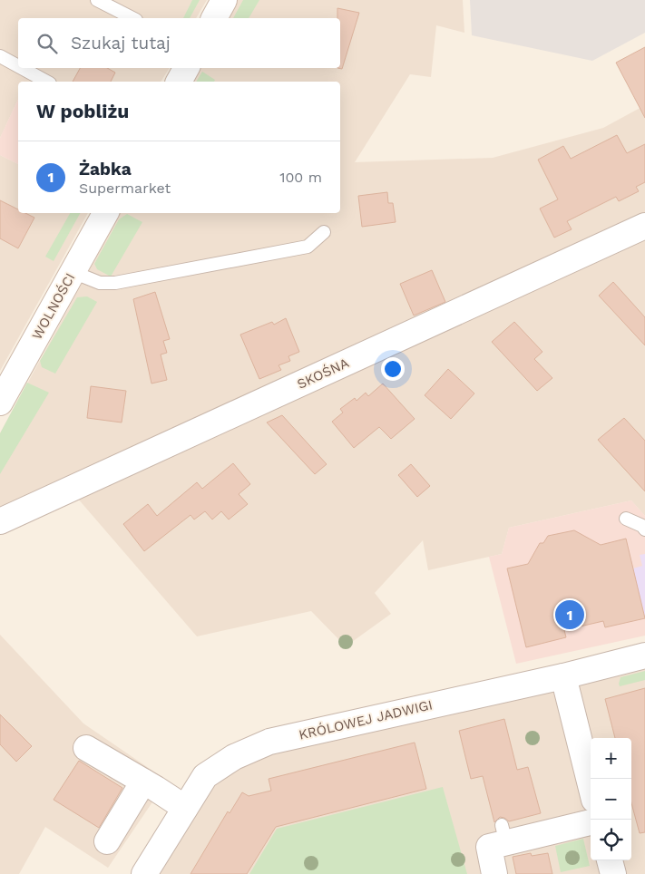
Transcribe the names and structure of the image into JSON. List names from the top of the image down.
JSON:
{
  "streets": {
    "street": ["WOLNOŚCI", "SKOŚNA", "KRÓLOWEJ JADWIGI"]
  },
  "page": {
    "search": "Szukaj tutaj",
    "heading": "W pobliżu",
    "list": [
      {
        "mark": "1",
        "name": "Żabka",
        "note": "Supermarket",
        "value": "100 m"
      }
    ],
    "pins": "1",
    "map_buttons": ["+", "−"]
  }
}
